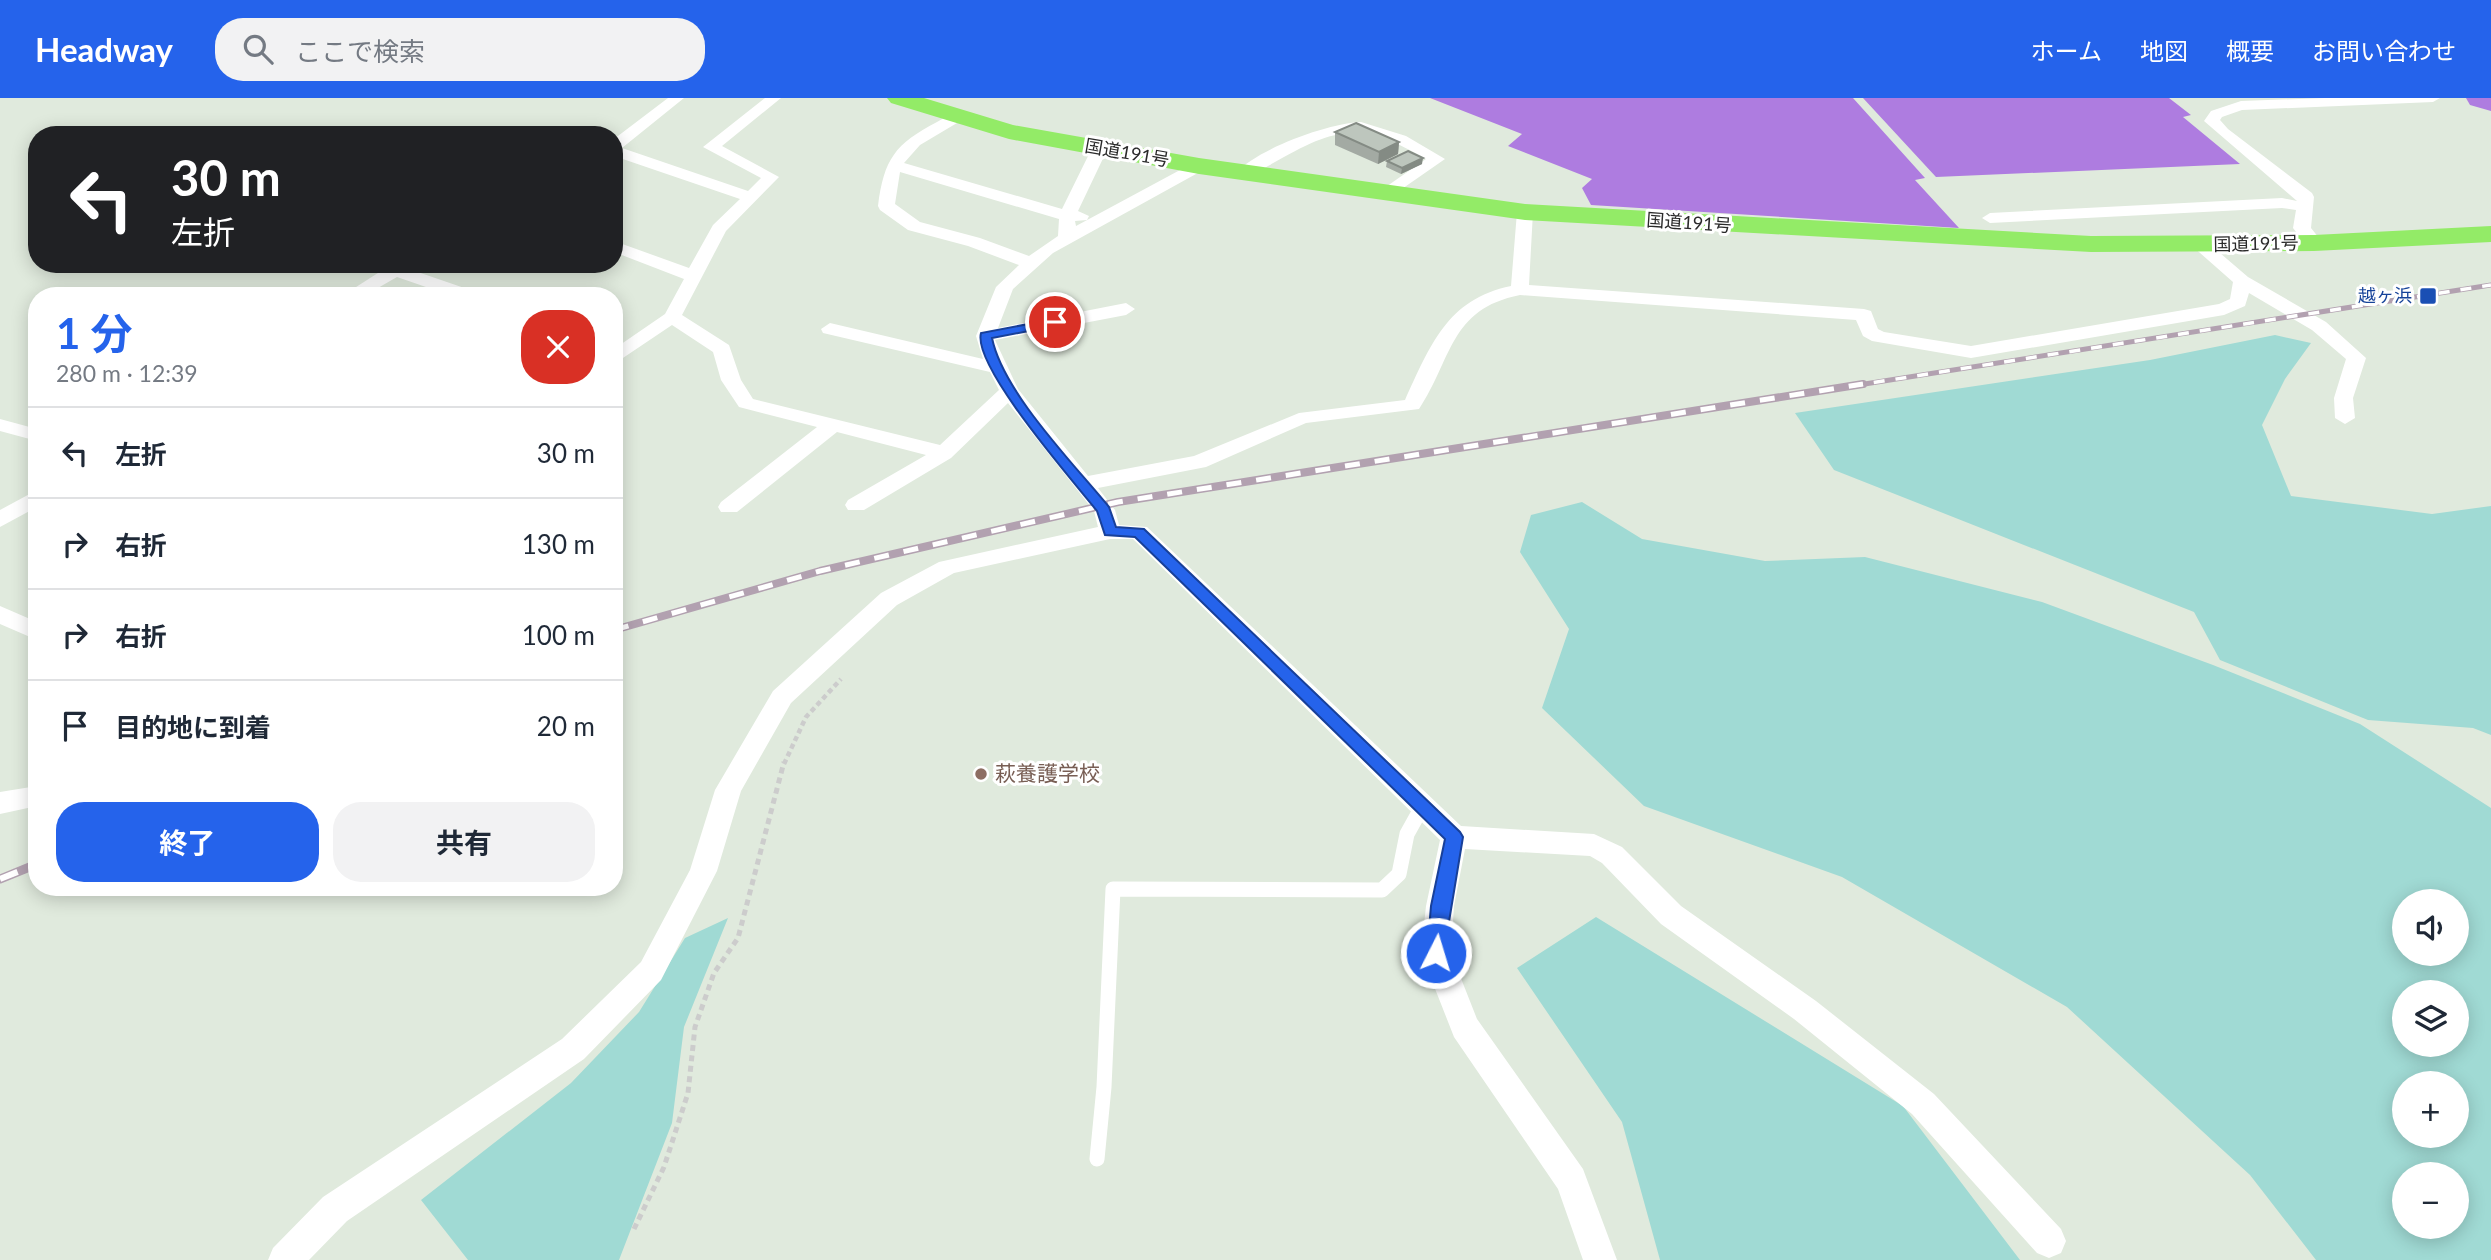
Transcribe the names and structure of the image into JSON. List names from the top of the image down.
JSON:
{
  "streets": {
    "highway": ["国道191号"]
  },
  "places": {
    "transit": ["越ヶ浜"],
    "other": ["萩養護学校"]
  },
  "page": {
    "header": "Headway",
    "search": "ここで検索",
    "nav": [
      "ホーム",
      "地図",
      "概要",
      "お問い合わせ"
    ],
    "turn": ["30 m", "左折"],
    "heading": ["1 分", "280 m · 12:39"],
    "list": [
      {
        "name": "左折",
        "value": "30 m"
      },
      {
        "name": "右折",
        "value": "130 m"
      },
      {
        "name": "右折",
        "value": "100 m"
      },
      {
        "name": "目的地に到着",
        "value": "20 m"
      }
    ],
    "buttons": ["終了", "共有"],
    "map_buttons": ["+", "−"]
  }
}
